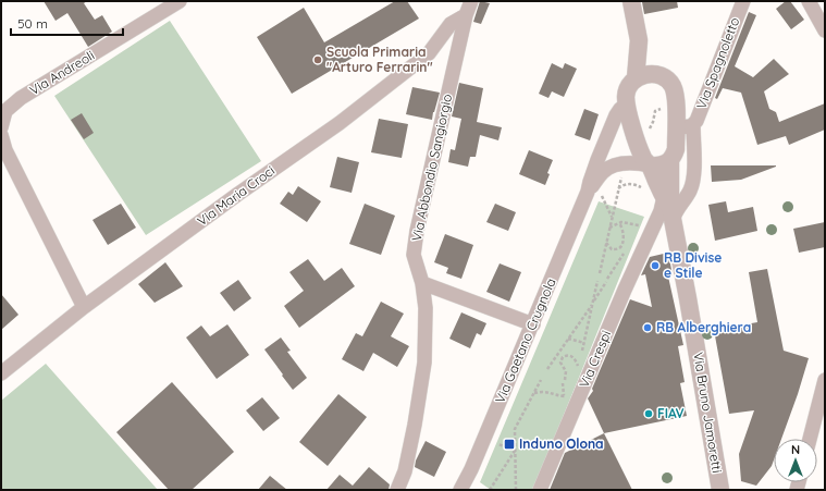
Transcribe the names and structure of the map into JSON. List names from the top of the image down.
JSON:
{
  "streets": {
    "street": [
      "Via Spagnoletto",
      "Via Andreoli",
      "Via Abbondio Sangiorgio",
      "Via Maria Croci",
      "Via Gaetano Crugnola",
      "Via Crespi",
      "Via Bruno Jamoretti"
    ]
  },
  "crossings": [
    ["Via Spagnoletto", "Via Crespi"],
    ["Via Spagnoletto", "Via Bruno Jamoretti"],
    ["Via Abbondio Sangiorgio", "Via Maria Croci"],
    ["Via Gaetano Crugnola", "Via Bruno Jamoretti"]
  ],
  "places": {
    "other": [
      "Scuola Primaria \"Arturo Ferrarin\"",
      "RB Divise e Stile",
      "RB Alberghiera",
      "FIAV"
    ],
    "transit": ["Induno Olona"]
  },
  "scale_bar": "50 m",
  "north": "top"
}
